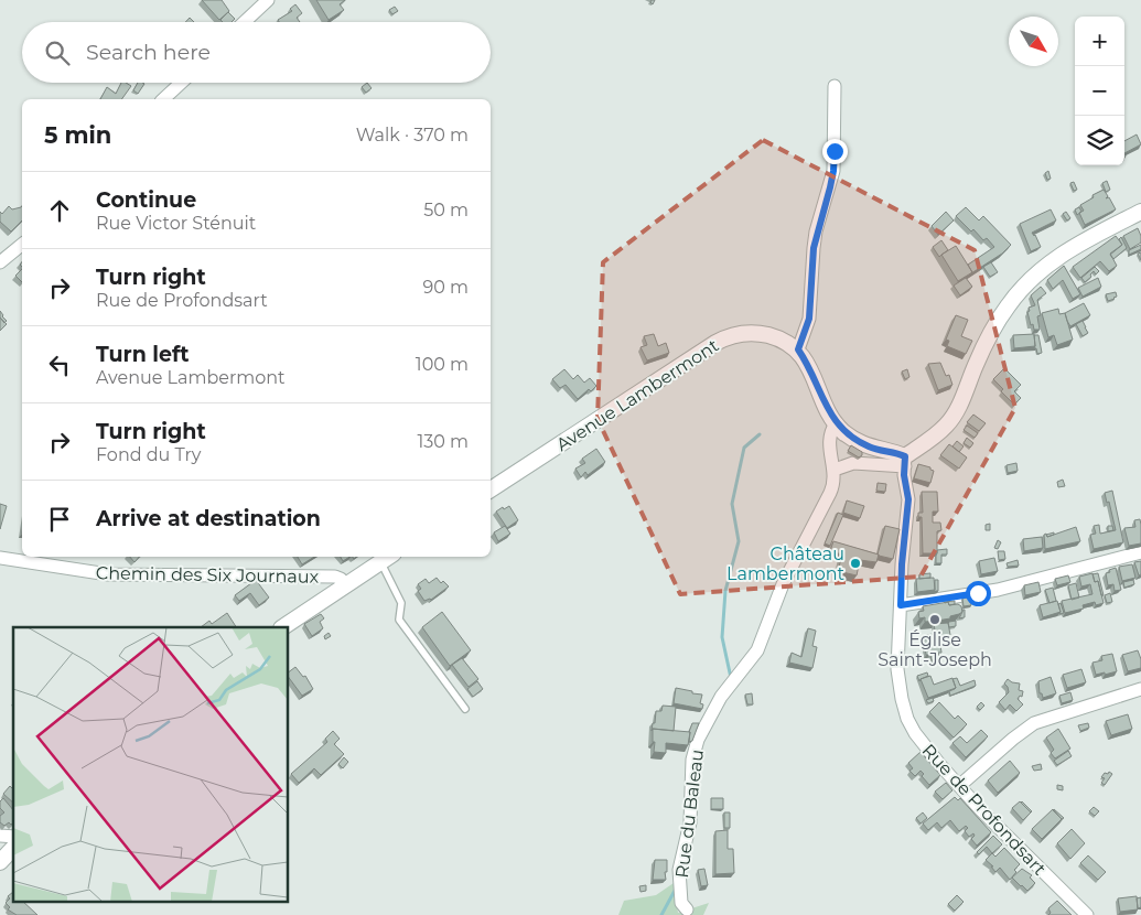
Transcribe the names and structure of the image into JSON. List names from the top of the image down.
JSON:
{
  "streets": {
    "street": [
      "Avenue Lambermont",
      "Chemin des Six Journaux",
      "Rue de Profondsart",
      "Rue du Baleau"
    ]
  },
  "places": ["Château Lambermont", "Église Saint-Joseph"],
  "north": "bottom right",
  "page": {
    "map_buttons": ["+", "−"],
    "search": "Search here",
    "heading": ["5 min", "Walk · 370 m"],
    "list": [
      ["Continue", "Rue Victor Sténuit", "50 m"],
      ["Turn right", "Rue de Profondsart", "90 m"],
      ["Turn left", "Avenue Lambermont", "100 m"],
      ["Turn right", "Fond du Try", "130 m"],
      "Arrive at destination"
    ]
  }
}
